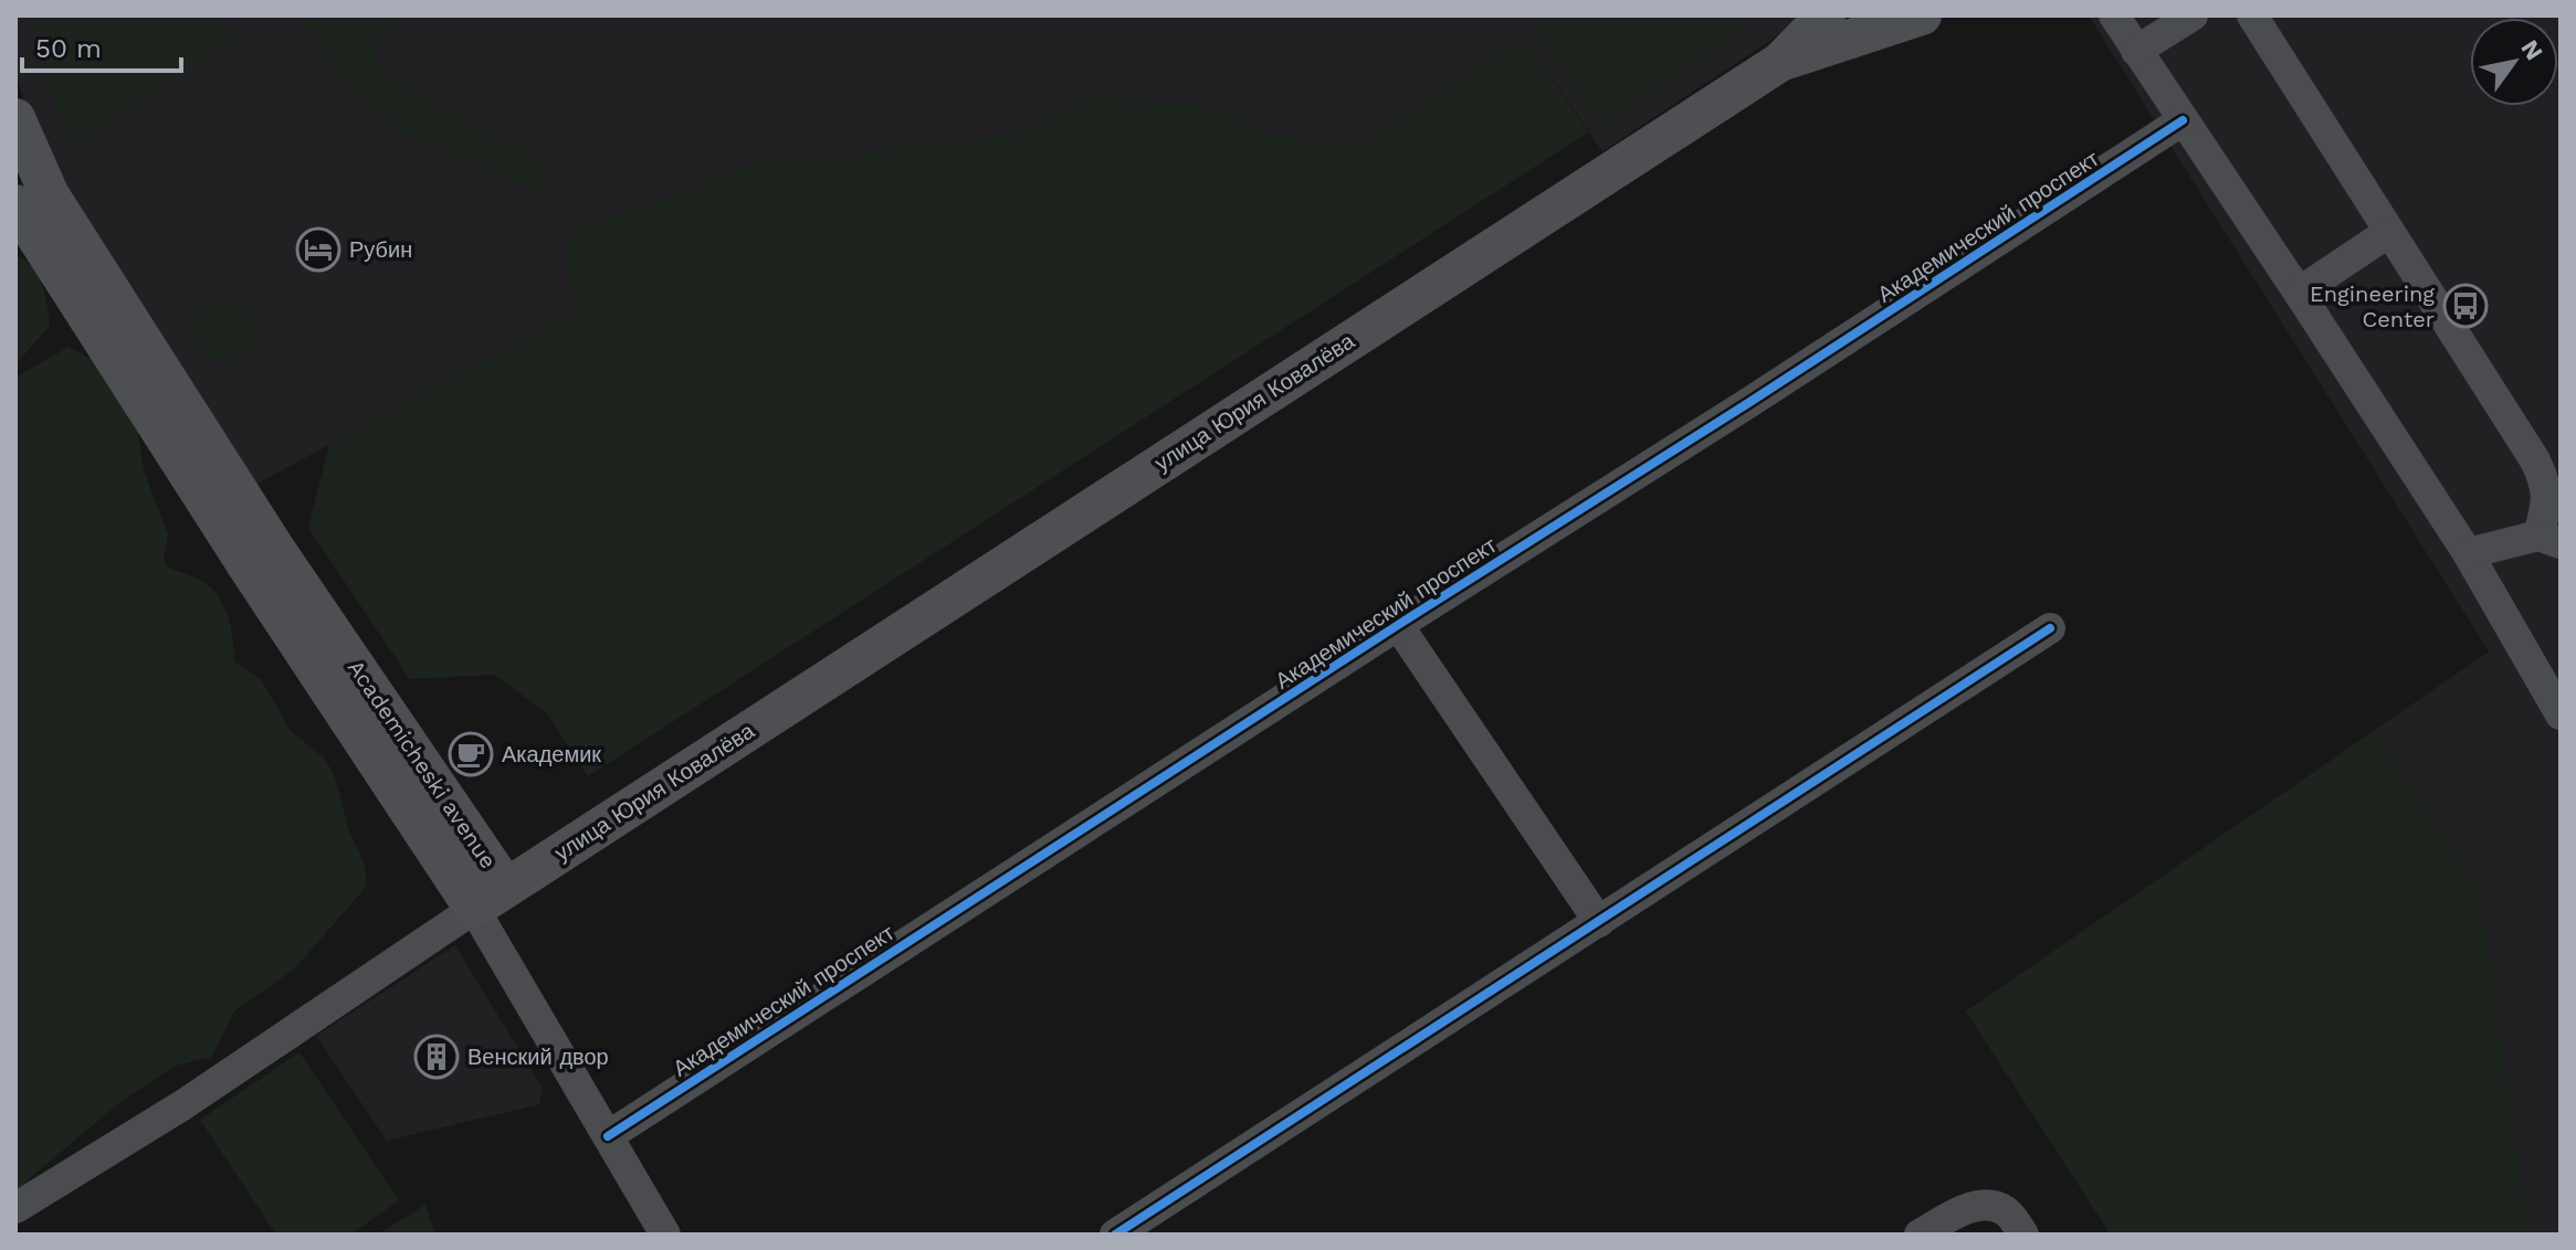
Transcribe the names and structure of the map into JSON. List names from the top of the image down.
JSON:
{
  "streets": {
    "main road": ["улица Юрия Ковалёва", "Academicheski avenue"],
    "street": ["Академический проспект"]
  },
  "crossings": [
    ["улица Юрия Ковалёва", "Academicheski avenue"]
  ],
  "places": {
    "hotel": ["Рубин"],
    "bus stop": ["Engineering Center"],
    "cafe": ["Академик"],
    "building": ["Венский двор"]
  },
  "scale_bar": "50 m",
  "north": "top right"
}
